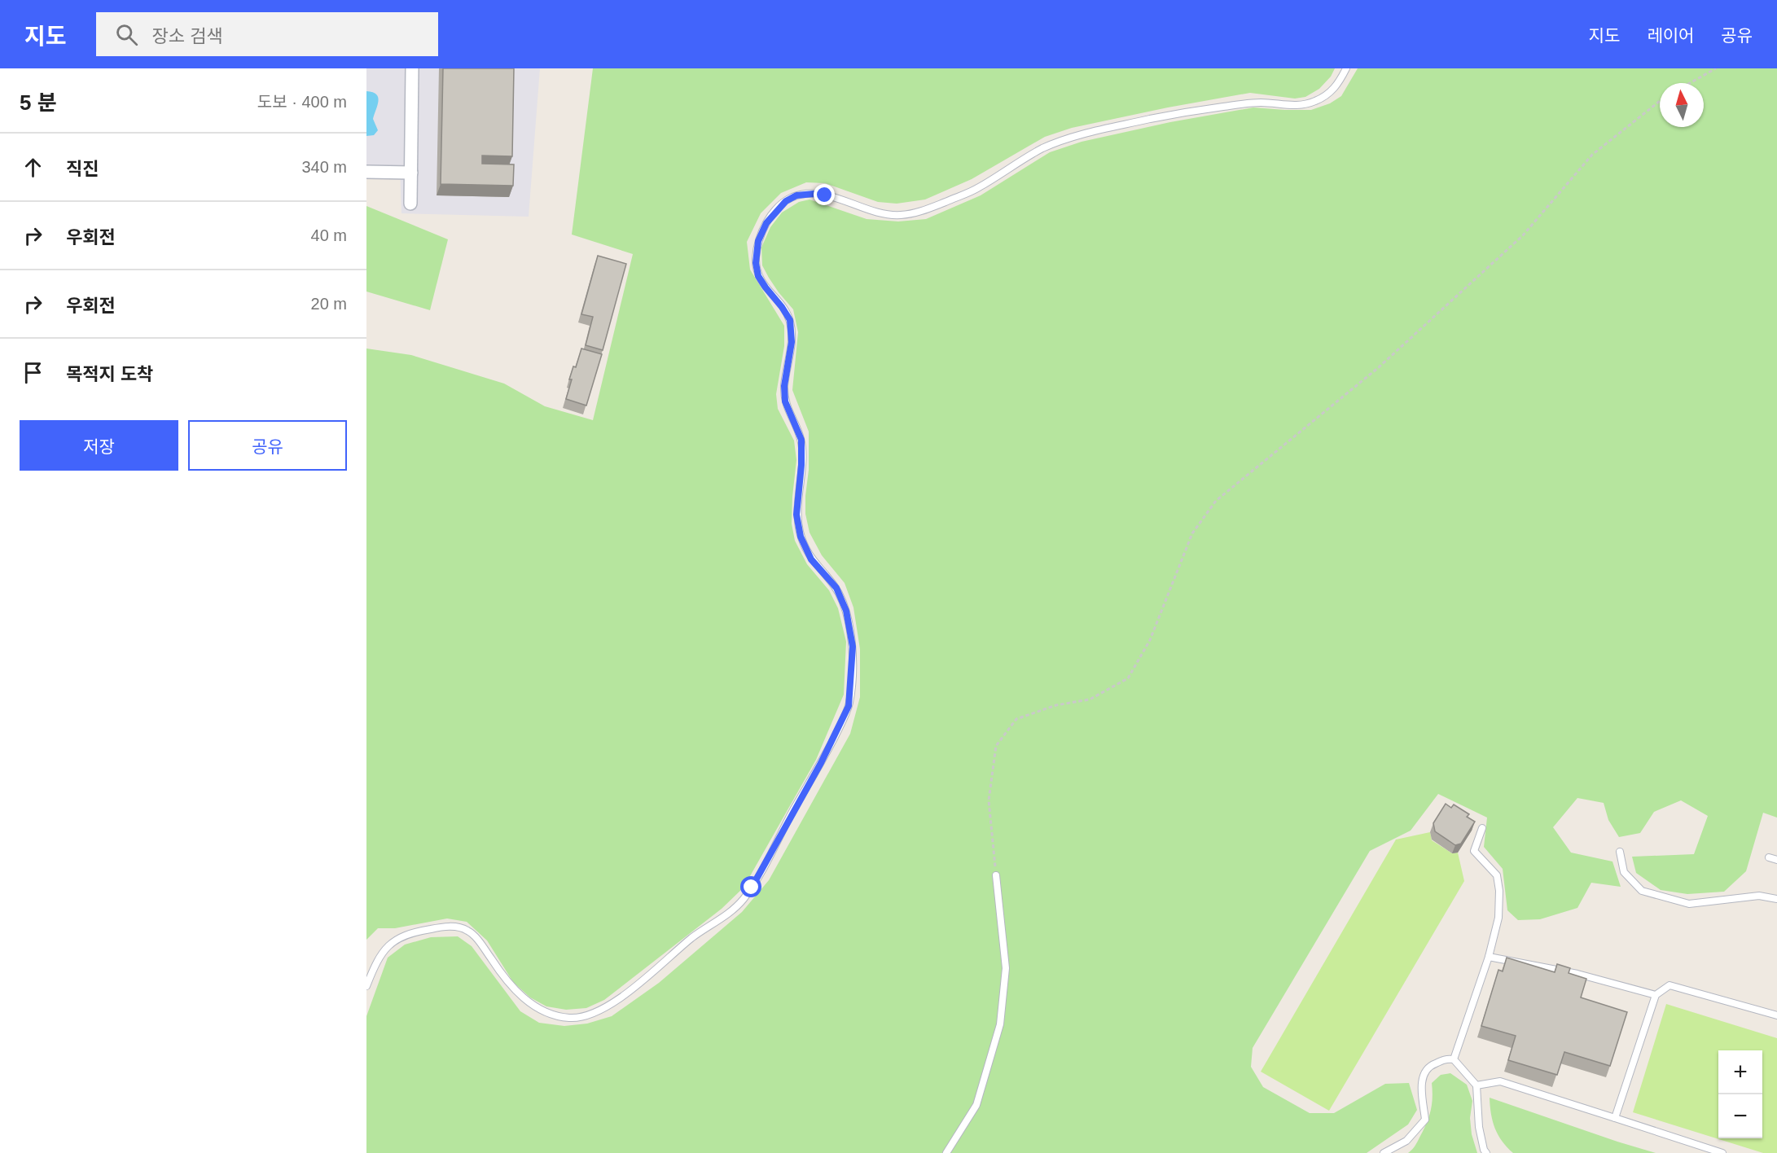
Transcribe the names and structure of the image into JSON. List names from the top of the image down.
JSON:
{
  "north": "top",
  "page": {
    "header": "지도",
    "search": "장소 검색",
    "nav": ["지도", "레이어", "공유"],
    "heading": ["5 분", "도보 · 400 m"],
    "list": [
      ["직진", "340 m"],
      ["우회전", "40 m"],
      ["우회전", "20 m"],
      "목적지 도착"
    ],
    "buttons": ["저장", "공유"],
    "map_buttons": ["+", "−"]
  }
}
